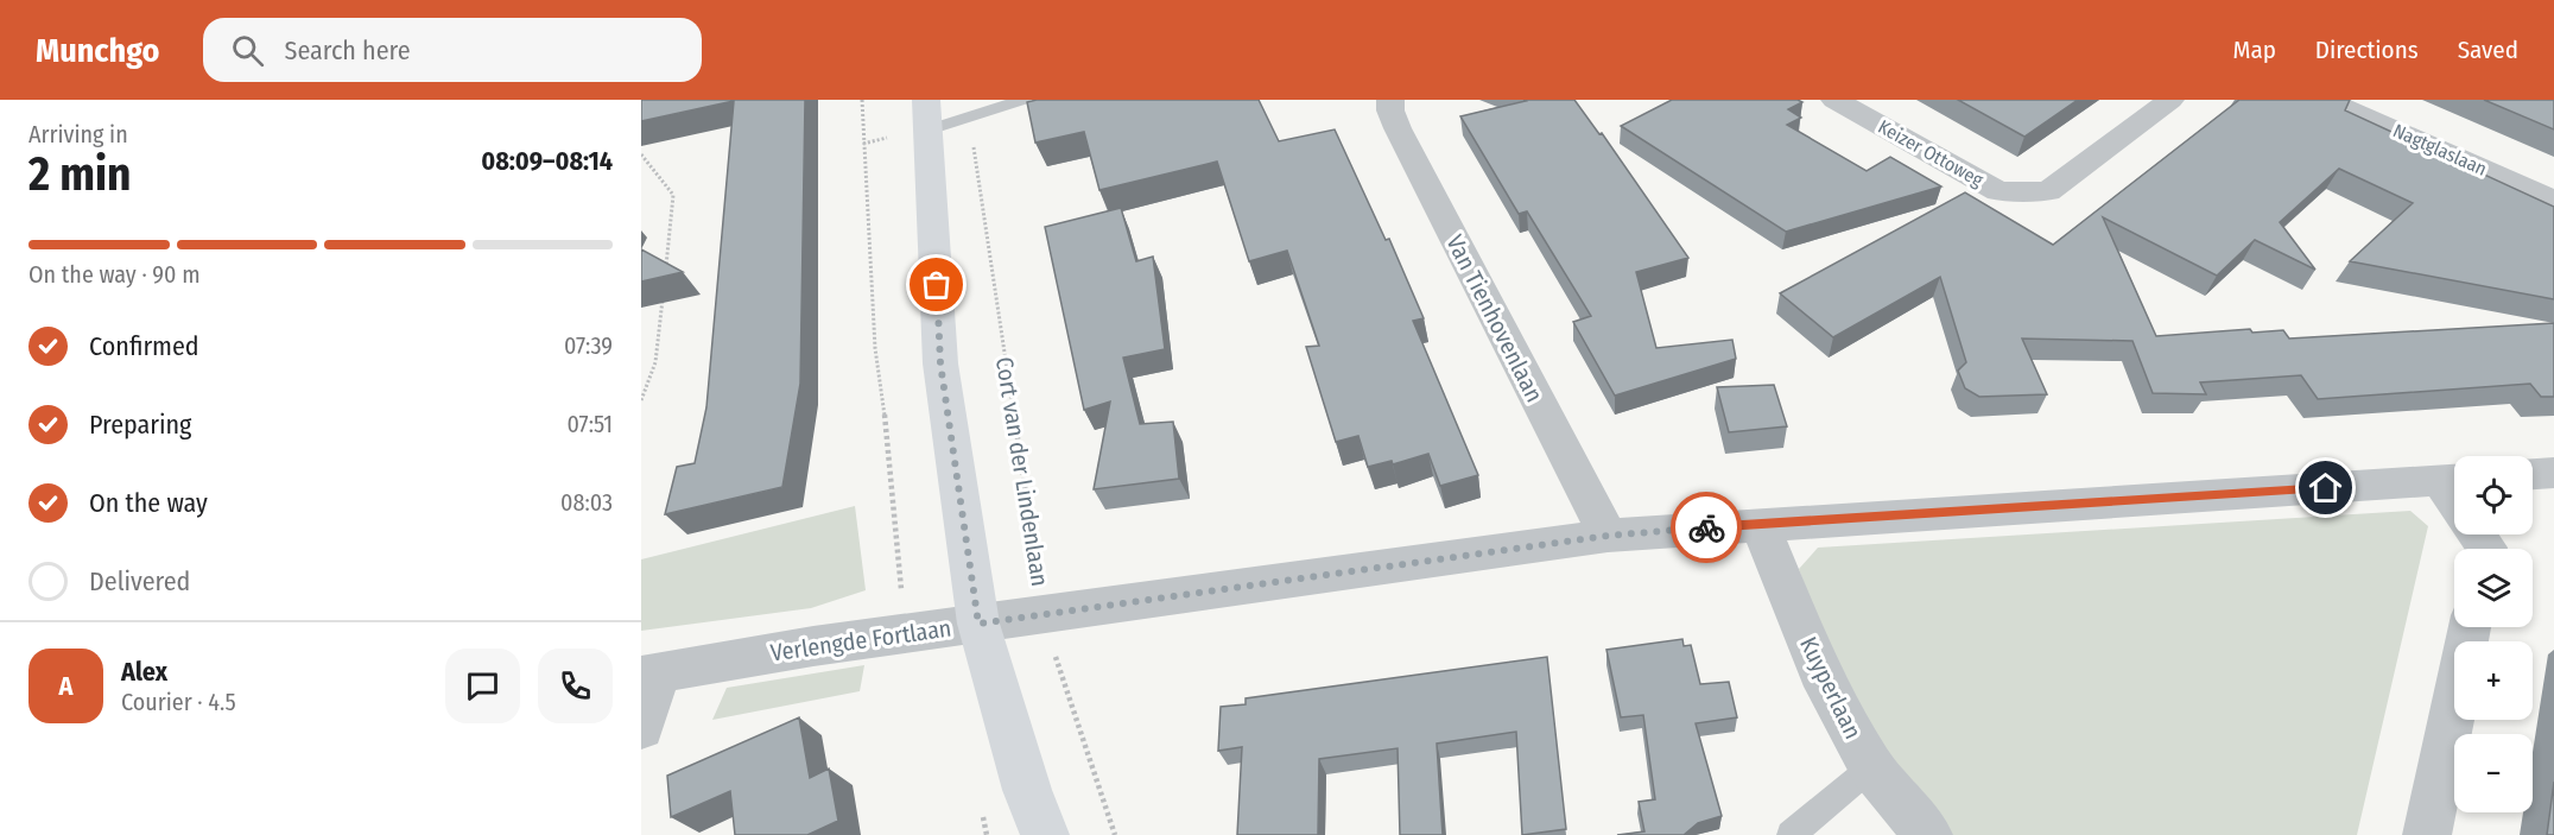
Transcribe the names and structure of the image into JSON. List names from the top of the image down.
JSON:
{
  "streets": {
    "street": [
      "Nagtglaslaan",
      "Keizer Ottoweg",
      "Van Tienhovenlaan",
      "Verlengde Fortlaan",
      "Kuyperlaan"
    ],
    "path": ["Cort van der Lindenlaan"]
  },
  "crossings": [
    ["Van Tienhovenlaan", "Verlengde Fortlaan"],
    ["Cort van der Lindenlaan", "Verlengde Fortlaan"],
    ["Verlengde Fortlaan", "Kuyperlaan"]
  ],
  "page": {
    "header": "Munchgo",
    "search": "Search here",
    "nav": ["Map", "Directions", "Saved"],
    "heading": ["2 min", "Arriving in", "08:09–08:14"],
    "panel": ["Alex", "Courier · 4.5"],
    "bar": "On the way · 90 m",
    "list": [
      ["Confirmed", "07:39"],
      ["Preparing", "07:51"],
      ["On the way", "08:03"],
      "Delivered"
    ],
    "map_buttons": ["+", "−"],
    "round": "A"
  }
}
